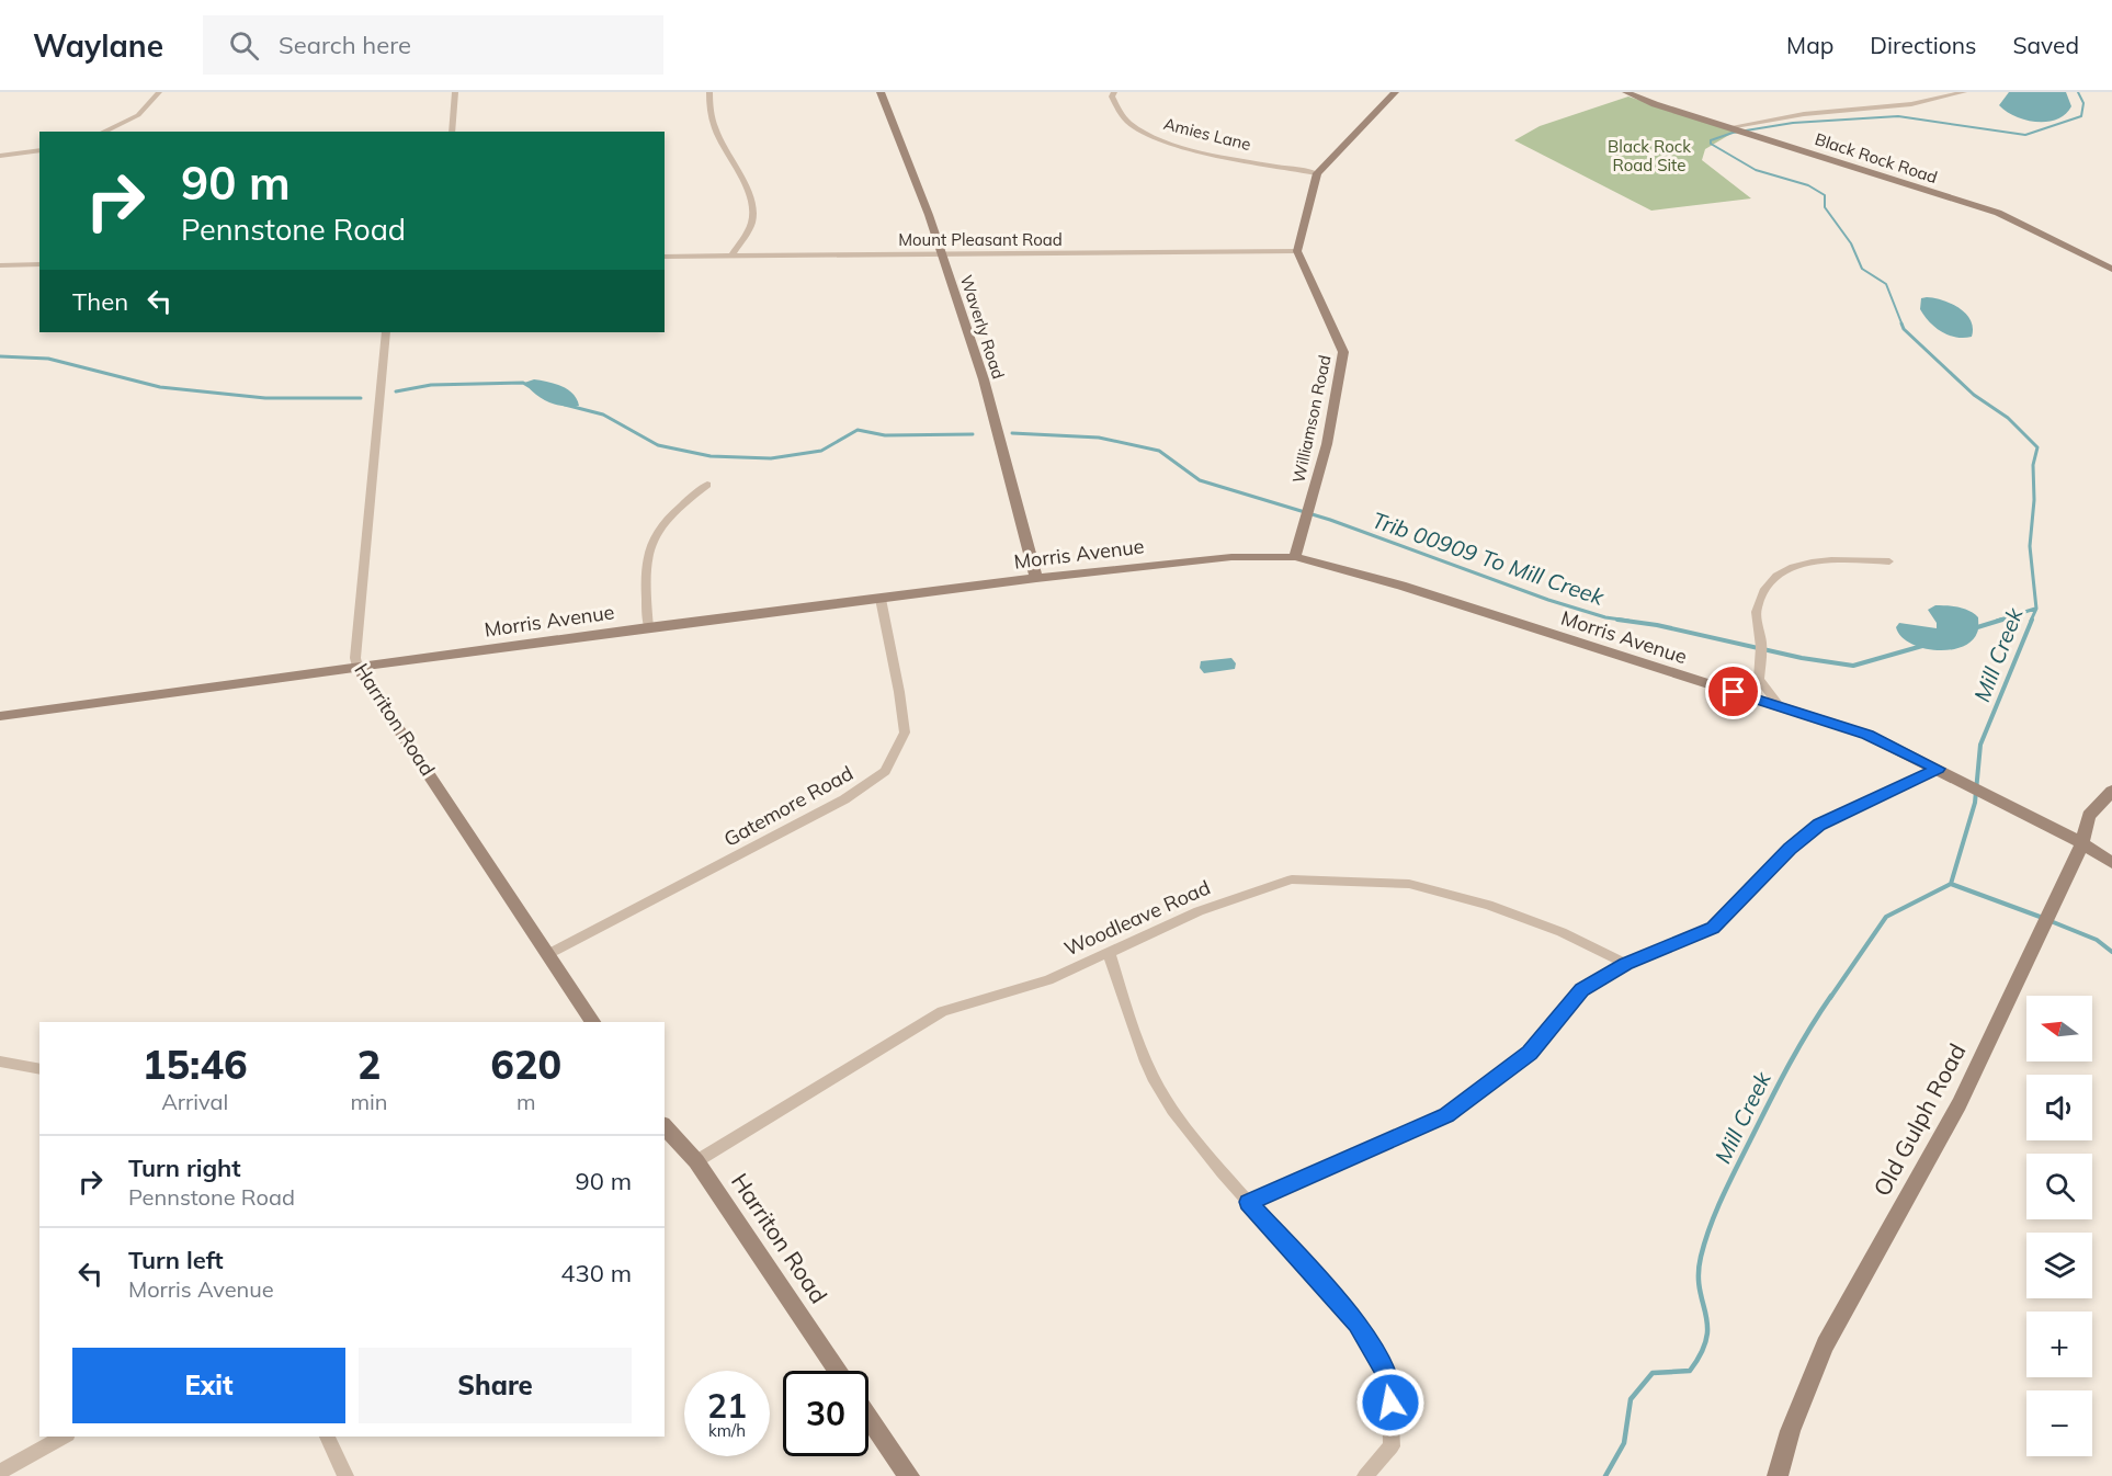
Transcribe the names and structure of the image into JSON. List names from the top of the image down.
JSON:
{
  "streets": {
    "street": [
      "Amies Lane",
      "Black Rock Road",
      "Mount Pleasant Road",
      "Waverly Road",
      "Williamson Road",
      "Morris Avenue",
      "Harriton Road",
      "Gatemore Road",
      "Woodleave Road",
      "Old Gulph Road"
    ]
  },
  "crossings": [
    ["Mount Pleasant Road", "Waverly Road"],
    ["Mount Pleasant Road", "Williamson Road"],
    ["Waverly Road", "Morris Avenue"],
    ["Williamson Road", "Morris Avenue"],
    ["Morris Avenue", "Harriton Road"],
    ["Morris Avenue", "Gatemore Road"],
    ["Morris Avenue", "Old Gulph Road"],
    ["Harriton Road", "Gatemore Road"],
    ["Harriton Road", "Woodleave Road"]
  ],
  "water": ["Trib 00909 To Mill Creek", "Mill Creek"],
  "parks": ["Black Rock Road Site"],
  "north": "left",
  "page": {
    "header": "Waylane",
    "search": "Search here",
    "nav": ["Map", "Directions", "Saved"],
    "turn": ["90 m", "Pennstone Road"],
    "then": "Then",
    "map_buttons": ["+", "−"],
    "eta": [
      "15:46",
      "Arrival",
      "2",
      "min",
      "620",
      "m"
    ],
    "list": [
      {
        "name": "Turn right",
        "note": "Pennstone Road",
        "value": "90 m"
      },
      {
        "name": "Turn left",
        "note": "Morris Avenue",
        "value": "430 m"
      }
    ],
    "buttons": ["Exit", "Share"],
    "speed": "21 km/h",
    "limit": "30"
  }
}
